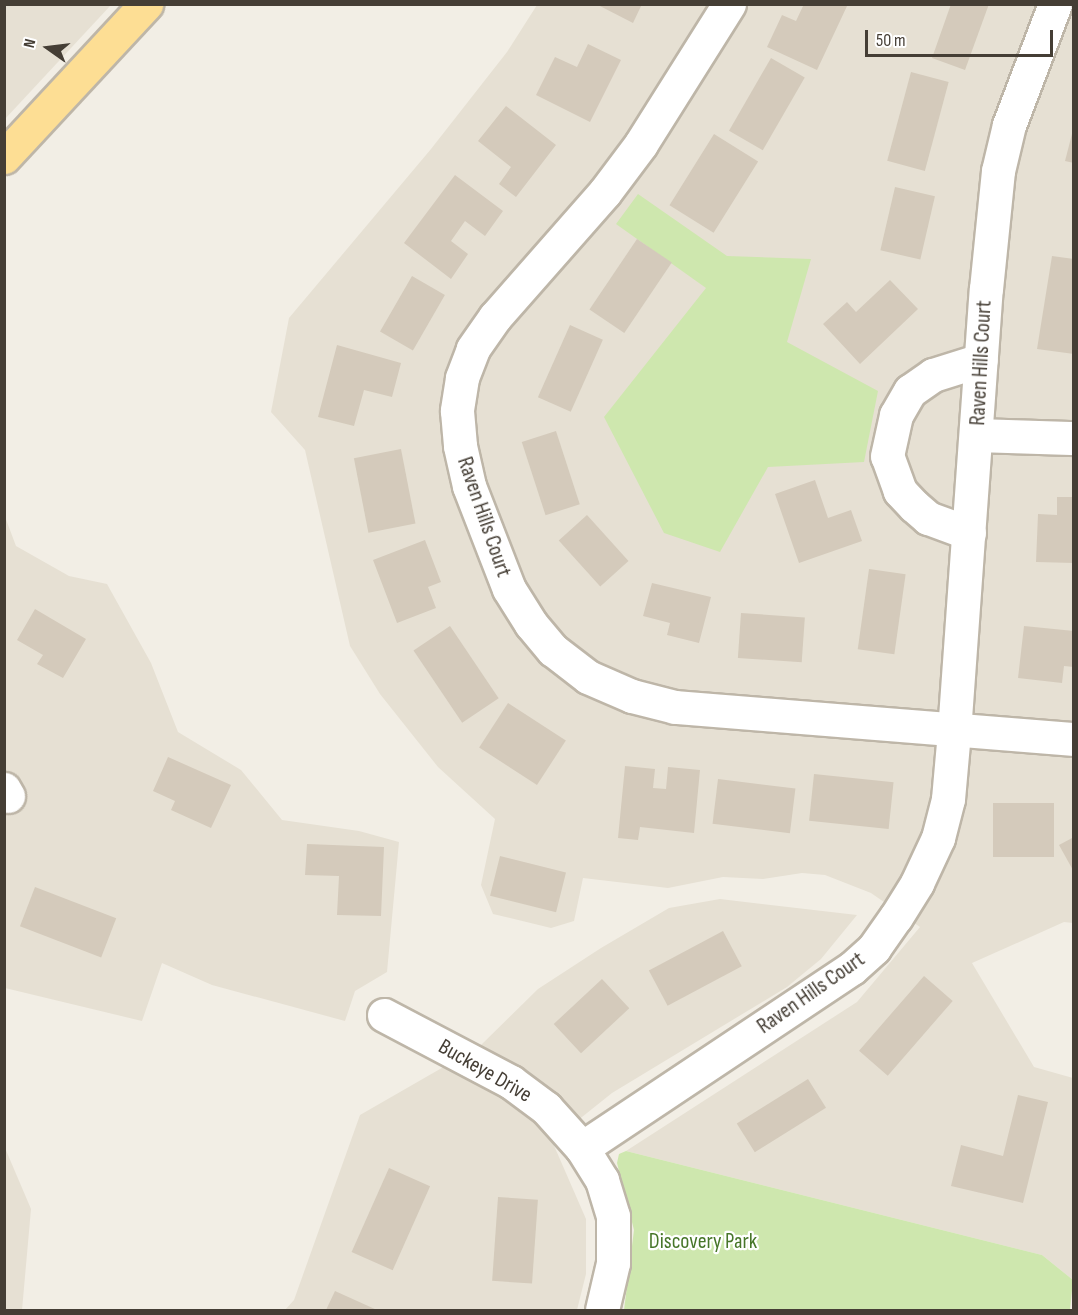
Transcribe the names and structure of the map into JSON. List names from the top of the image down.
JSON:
{
  "streets": {
    "street": ["Raven Hills Court", "Buckeye Drive"]
  },
  "crossings": [
    ["Raven Hills Court", "Buckeye Drive"]
  ],
  "parks": ["Discovery Park"],
  "scale_bar": "50 m",
  "north": "left"
}
